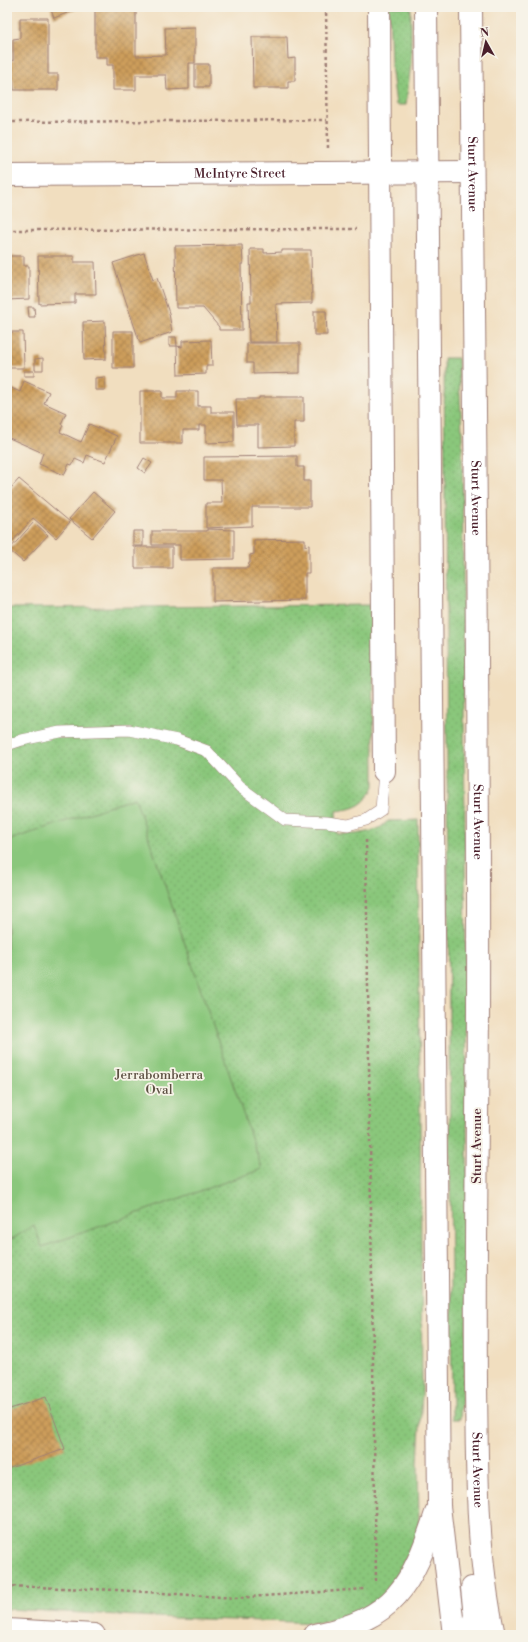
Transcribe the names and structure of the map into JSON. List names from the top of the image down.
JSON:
{
  "streets": {
    "main road": ["McIntyre Street", "Sturt Avenue"]
  },
  "crossings": [
    ["McIntyre Street", "Sturt Avenue"]
  ],
  "parks": ["Jerrabomberra Oval"],
  "north": "top"
}
